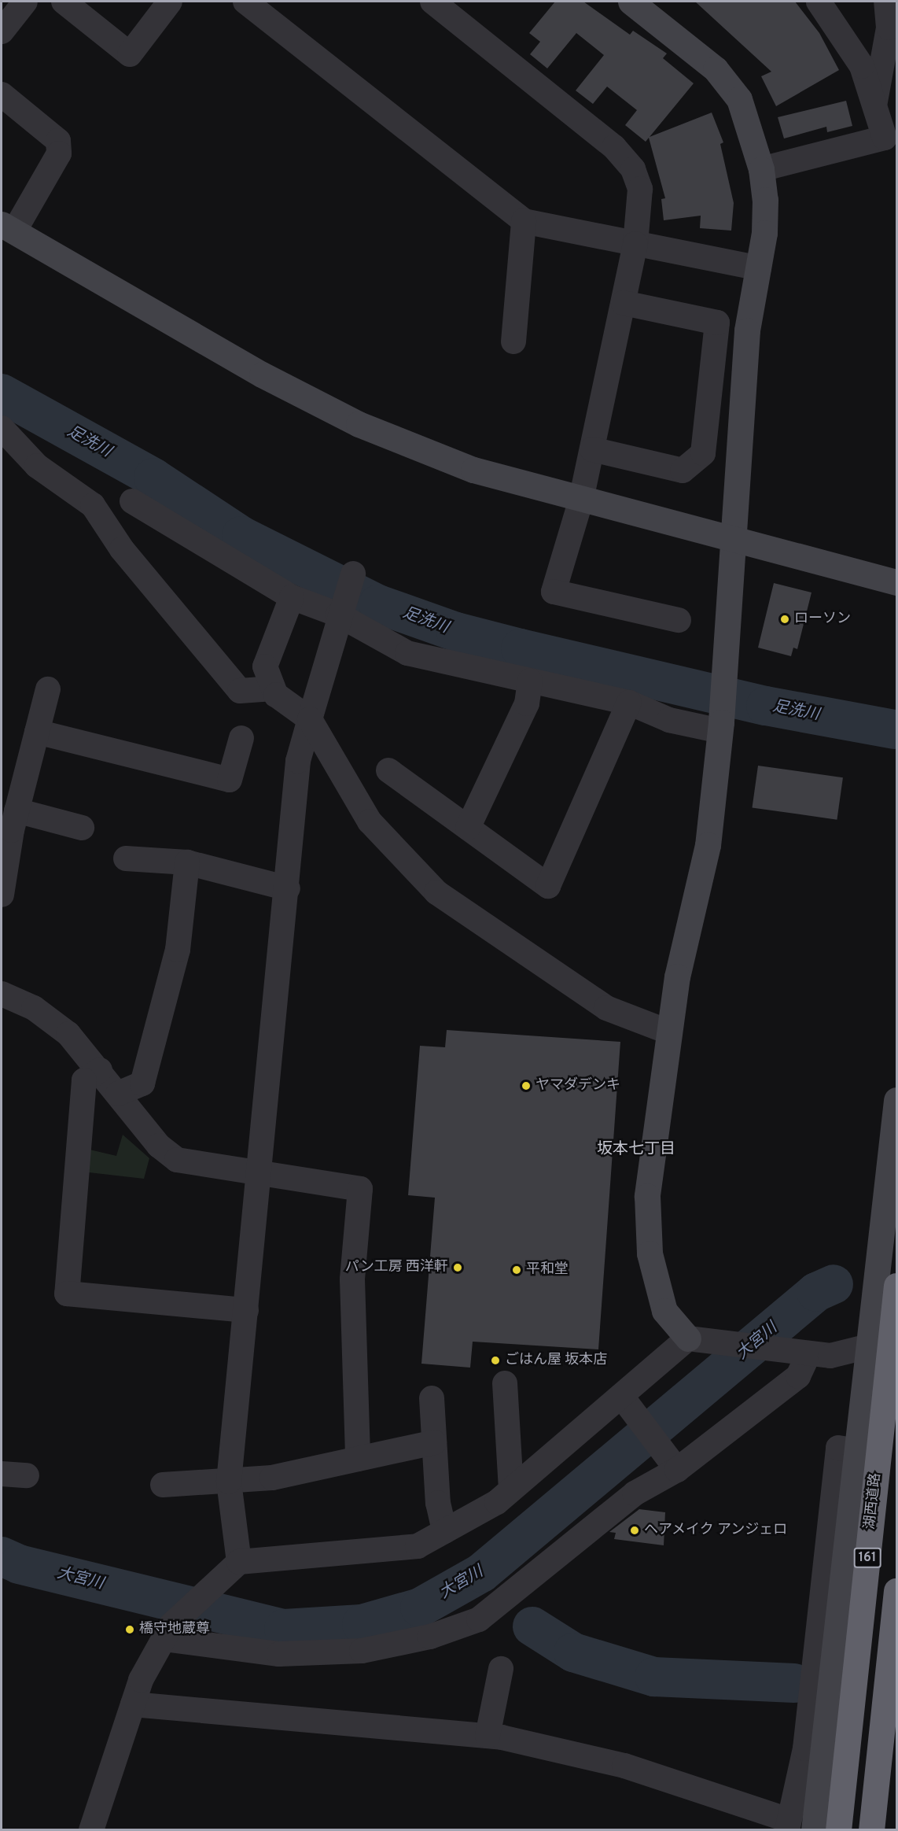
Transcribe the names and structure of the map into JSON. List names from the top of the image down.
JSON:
{
  "streets": {
    "highway": ["湖西道路", "161"]
  },
  "districts": ["坂本七丁目"],
  "water": ["足洗川", "大宮川"],
  "places": [
    "ローソン",
    "ヤマダデンキ",
    "パン工房 西洋軒",
    "平和堂",
    "ごはん屋 坂本店",
    "ヘアメイク アンジェロ",
    "橋守地蔵尊"
  ]
}
